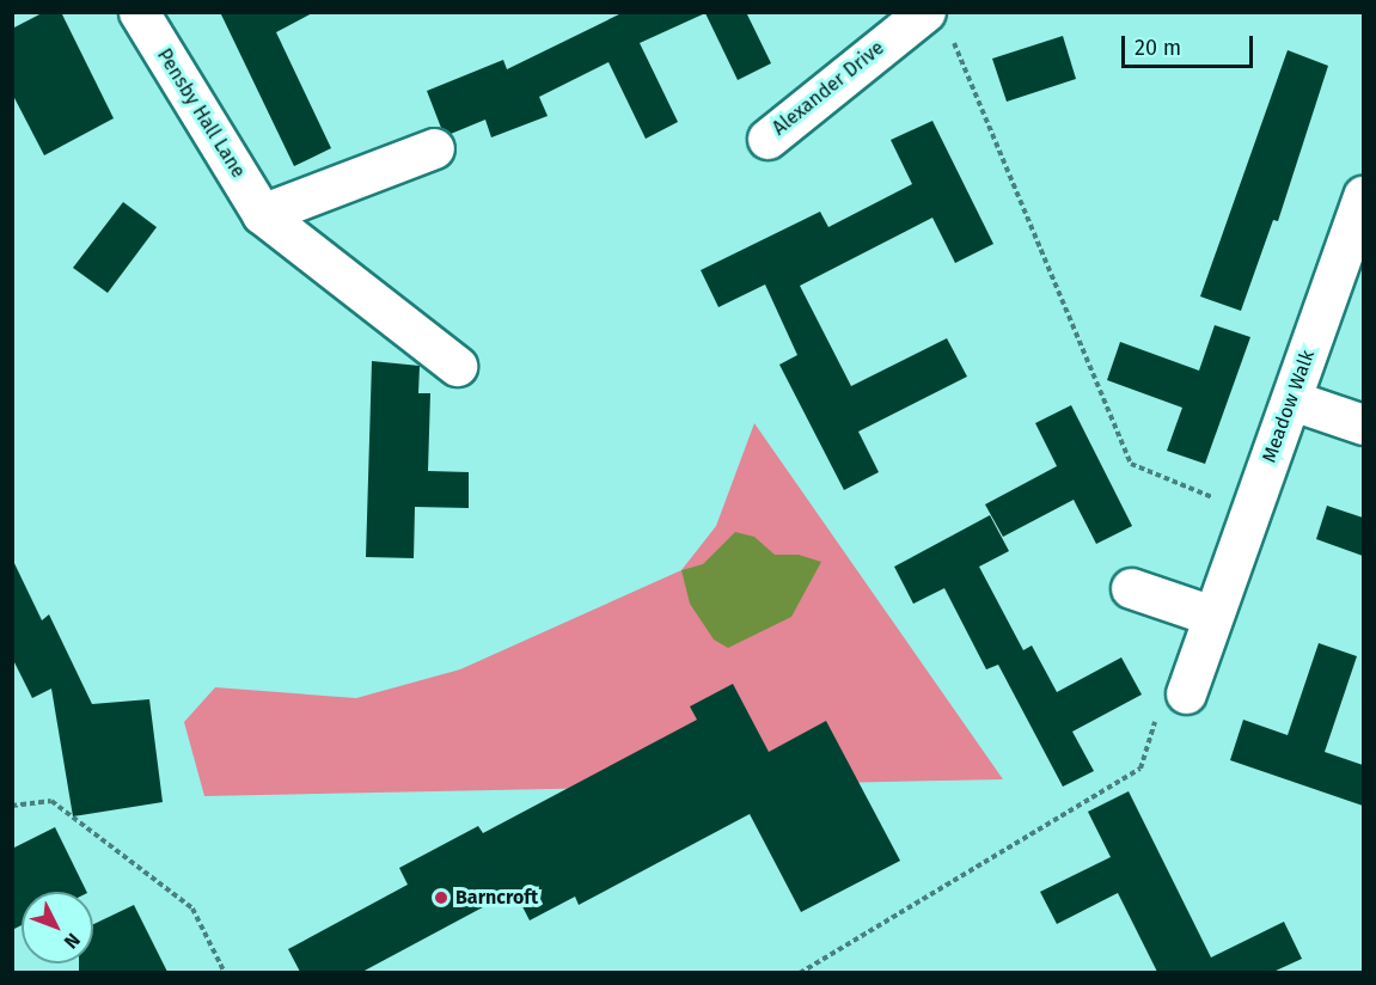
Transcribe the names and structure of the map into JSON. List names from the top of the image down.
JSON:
{
  "streets": {
    "street": ["Alexander Drive", "Pensby Hall Lane", "Meadow Walk"]
  },
  "places": ["Barncroft"],
  "scale_bar": "20 m",
  "north": "bottom right"
}
